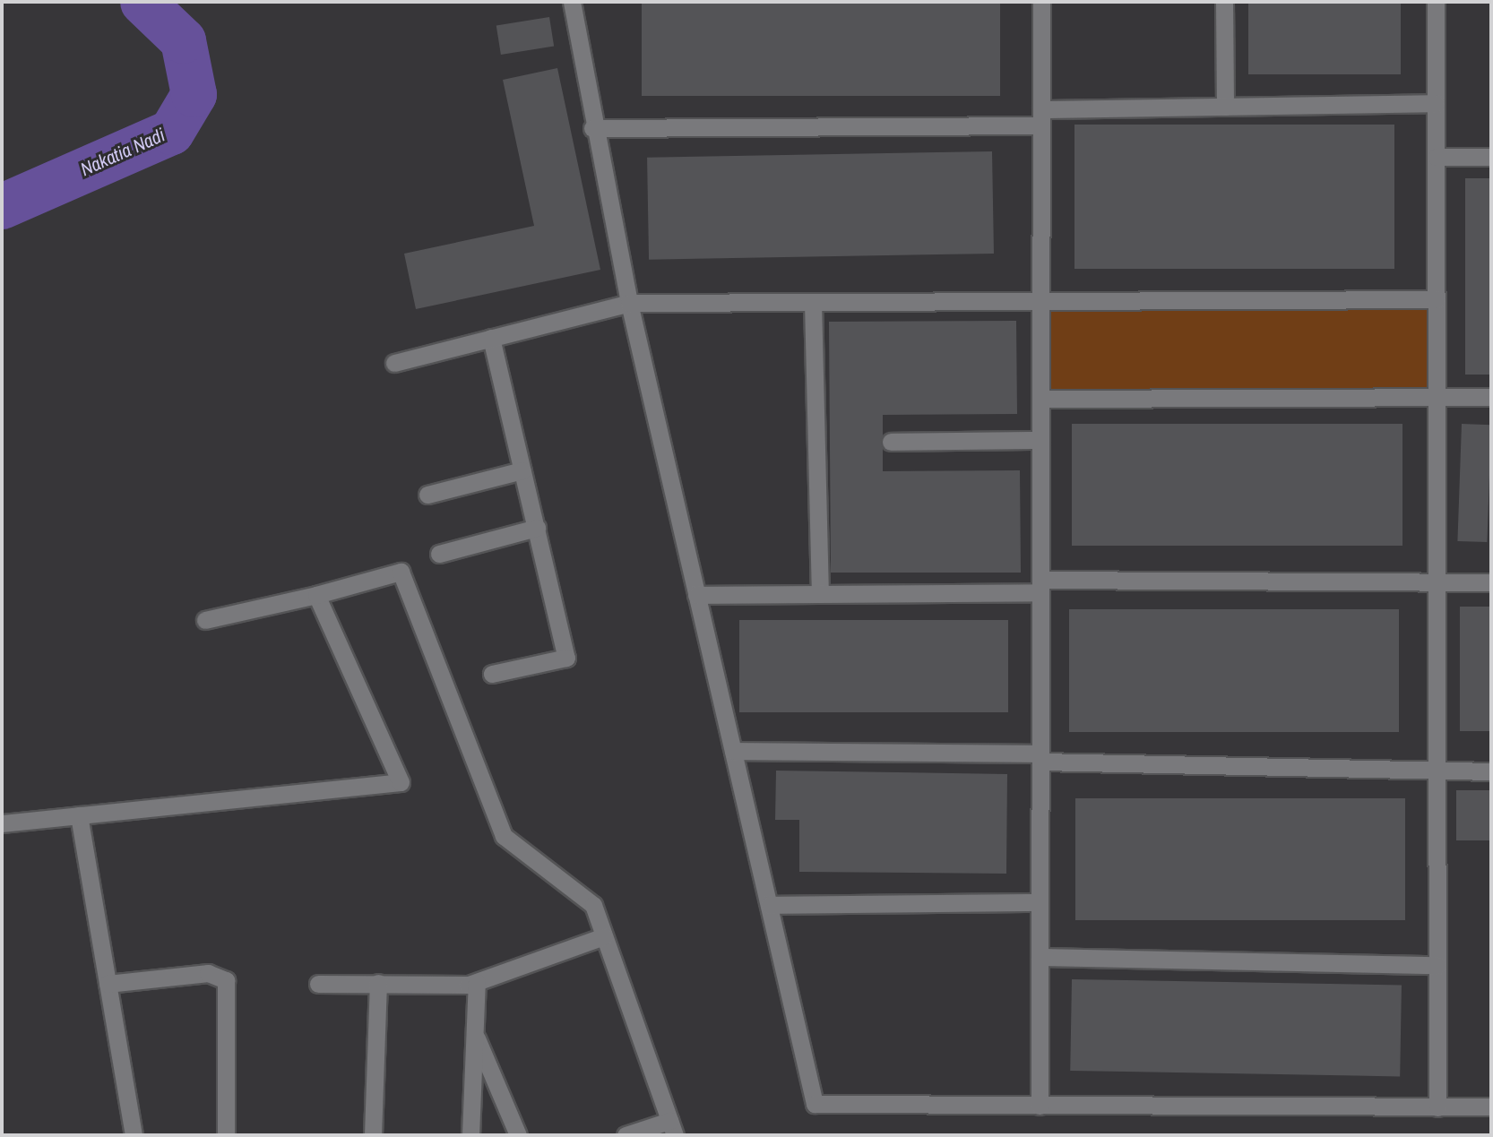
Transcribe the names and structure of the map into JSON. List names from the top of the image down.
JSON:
{
  "water": ["Nakatia Nadi"]
}
